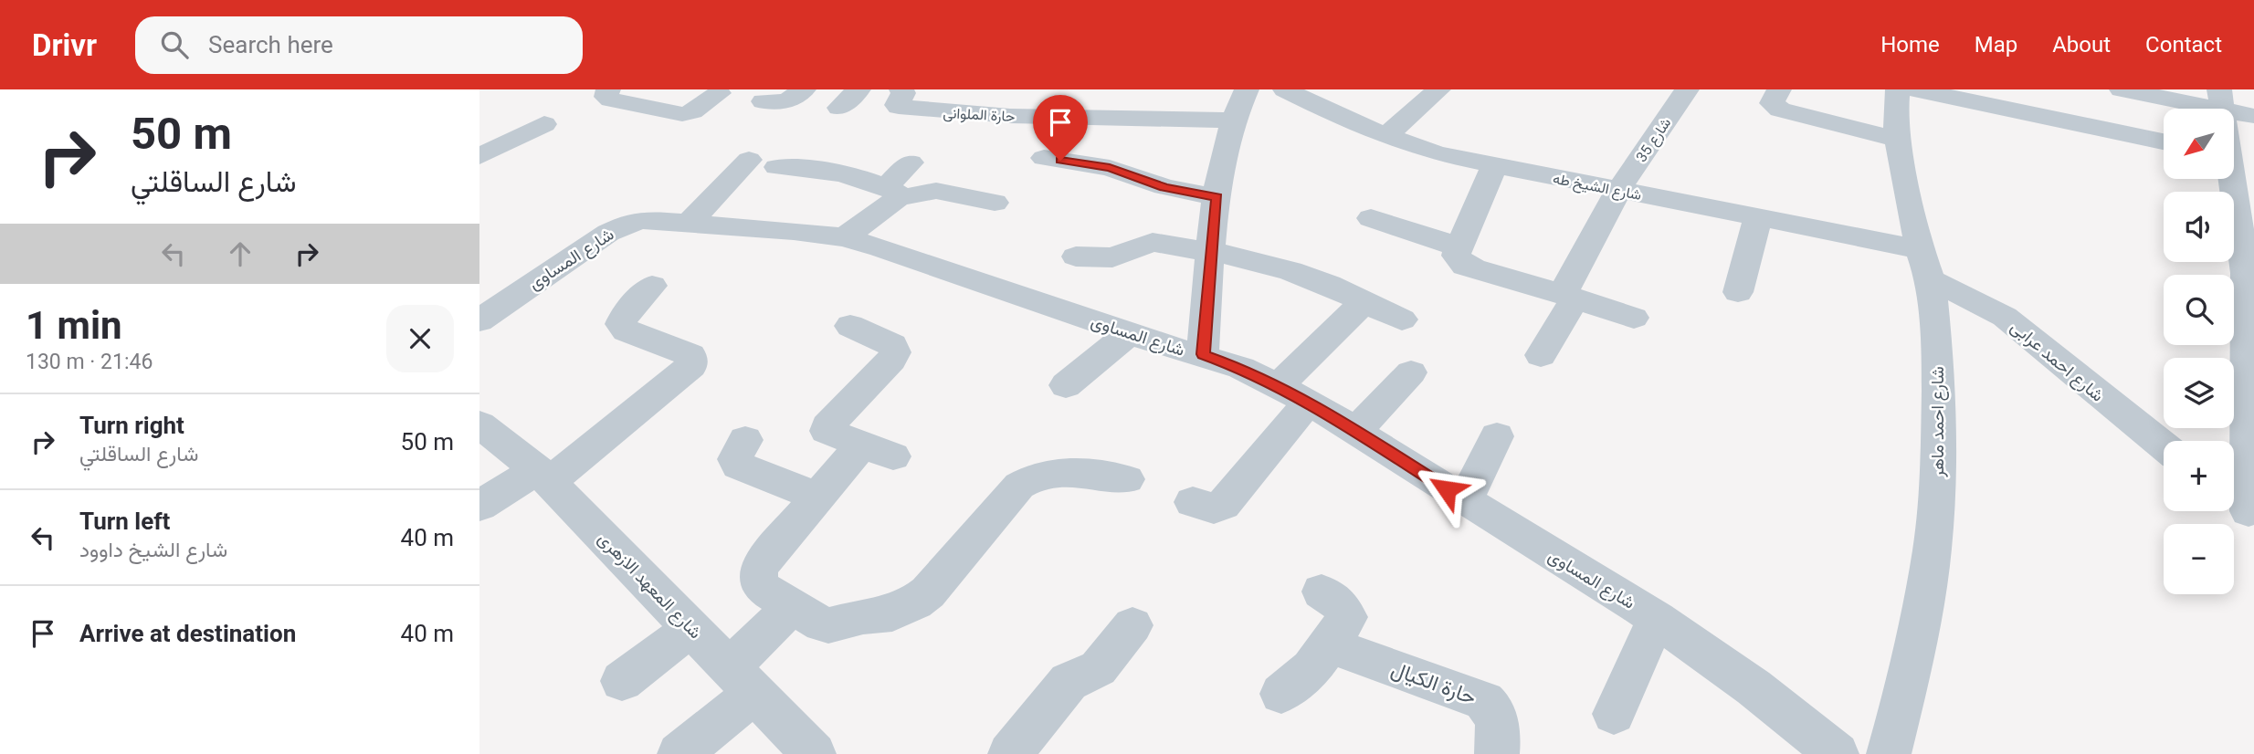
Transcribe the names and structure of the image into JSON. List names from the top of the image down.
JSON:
{
  "streets": {
    "street": [
      "حارة الملوانى",
      "شارع 35",
      "شارع الشيخ طه",
      "شارع المساوى",
      "شارع احمد عرابى",
      "شارع احمد ماهر",
      "شارع المعهد الازهرى",
      "حارة الكيال"
    ]
  },
  "crossings": [
    ["شارع 35", "شارع الشيخ طه"],
    ["شارع الشيخ طه", "شارع احمد عرابى"],
    ["شارع الشيخ طه", "شارع احمد ماهر"],
    ["شارع احمد عرابى", "شارع احمد ماهر"]
  ],
  "north": "bottom left",
  "page": {
    "header": "Drivr",
    "search": "Search here",
    "nav": [
      "Home",
      "Map",
      "About",
      "Contact"
    ],
    "turn": ["50 m", "شارع الساقلتي"],
    "map_buttons": ["+", "−"],
    "heading": ["1 min", "130 m · 21:46"],
    "list": [
      {
        "name": "Turn right",
        "note": "شارع الساقلتي",
        "value": "50 m"
      },
      {
        "name": "Turn left",
        "note": "شارع الشيخ داوود",
        "value": "40 m"
      },
      {
        "name": "Arrive at destination",
        "value": "40 m"
      }
    ]
  }
}
